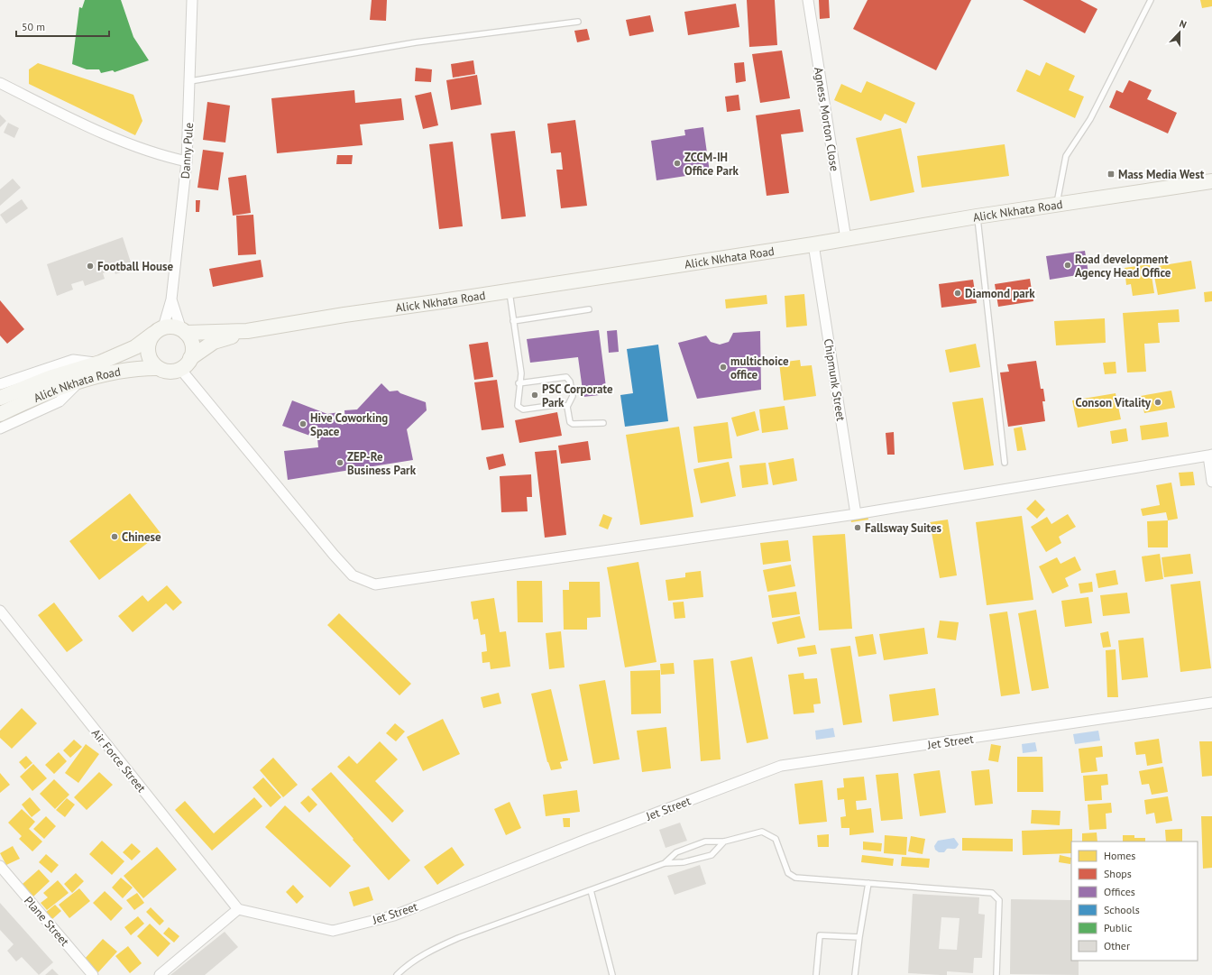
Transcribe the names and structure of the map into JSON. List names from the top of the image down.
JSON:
{
  "streets": {
    "main road": ["Alick Nkhata Road"],
    "street": [
      "Agness Morton Close",
      "Danny Pule",
      "Chipmunk Street",
      "Jet Street",
      "Air Force Street",
      "Plane Street"
    ]
  },
  "crossings": [
    ["Agness Morton Close", "Alick Nkhata Road"],
    ["Danny Pule", "Alick Nkhata Road"],
    ["Alick Nkhata Road", "Chipmunk Street"],
    ["Jet Street", "Air Force Street"]
  ],
  "places": {
    "other": [
      "ZCCM-IH Office Park",
      "Road development Agency Head Office",
      "Football House",
      "Diamond park",
      "multichoice office",
      "PSC Corporate Park",
      "Conson Vitality",
      "Hive Coworking Space",
      "ZEP-Re Business Park",
      "Fallsway Suites",
      "Chinese"
    ],
    "transit": ["Mass Media West"]
  },
  "legend": [
    "Homes",
    "Shops",
    "Offices",
    "Schools",
    "Public",
    "Other"
  ],
  "scale_bar": "50 m",
  "north": "top"
}
